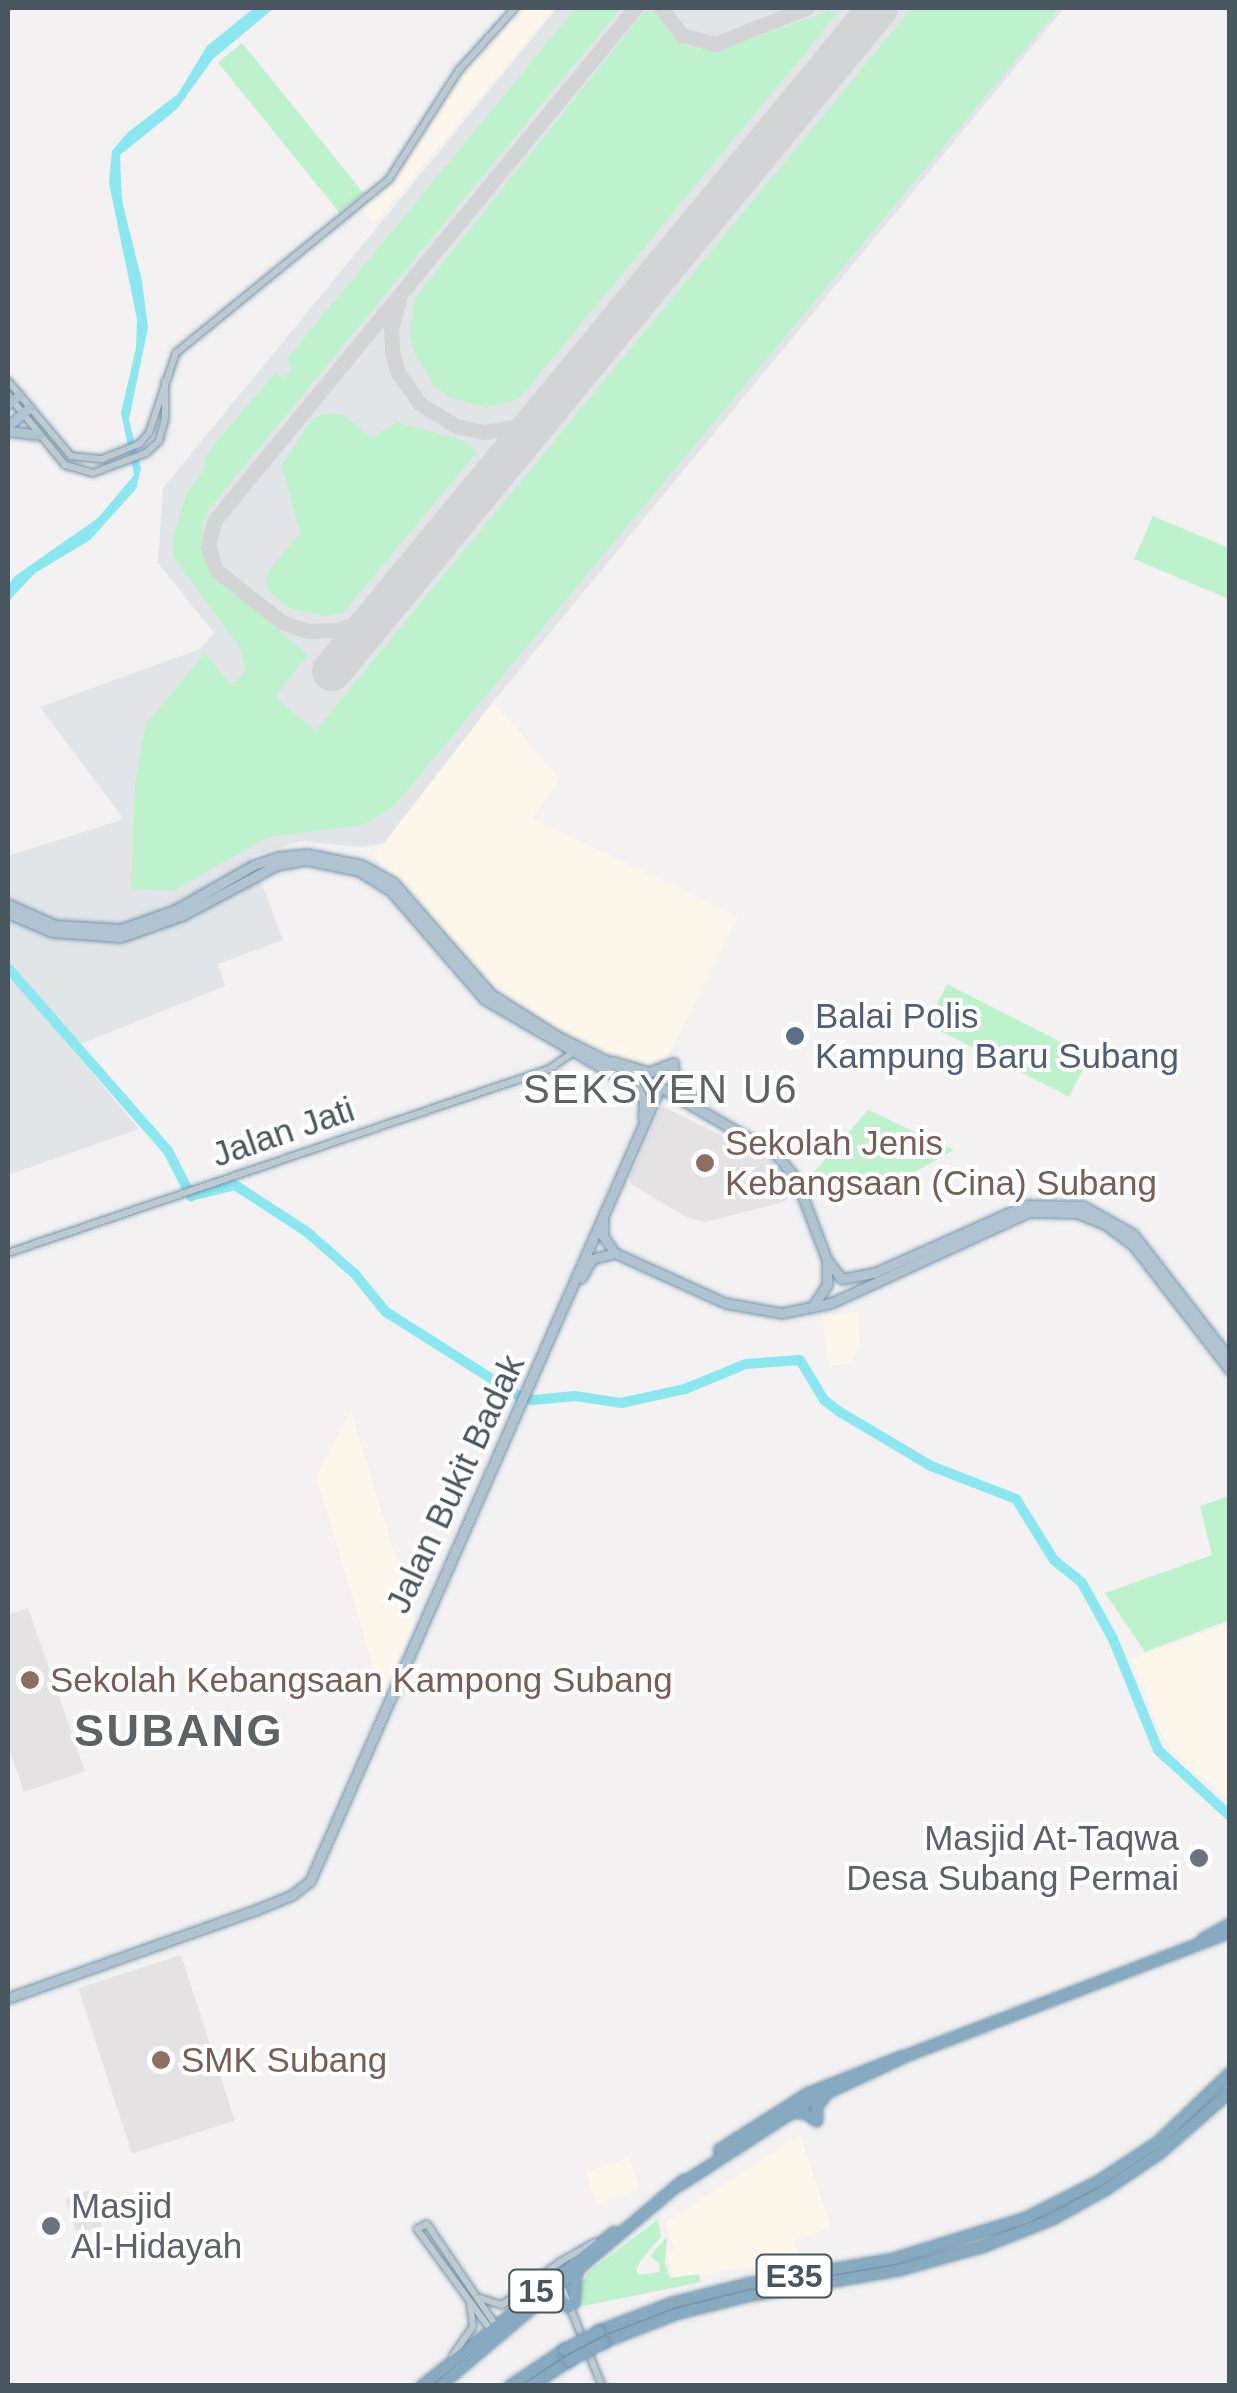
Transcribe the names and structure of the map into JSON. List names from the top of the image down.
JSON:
{
  "streets": {
    "highway": ["E35", "15"],
    "main road": ["Jalan Bukit Badak"],
    "street": ["Jalan Jati"]
  },
  "districts": ["SEKSYEN U6", "SUBANG"],
  "places": [
    "Balai Polis Kampung Baru Subang",
    "Sekolah Jenis Kebangsaan (Cina) Subang",
    "Sekolah Kebangsaan Kampong Subang",
    "Masjid At-Taqwa Desa Subang Permai",
    "SMK Subang",
    "Masjid Al-Hidayah"
  ]
}
